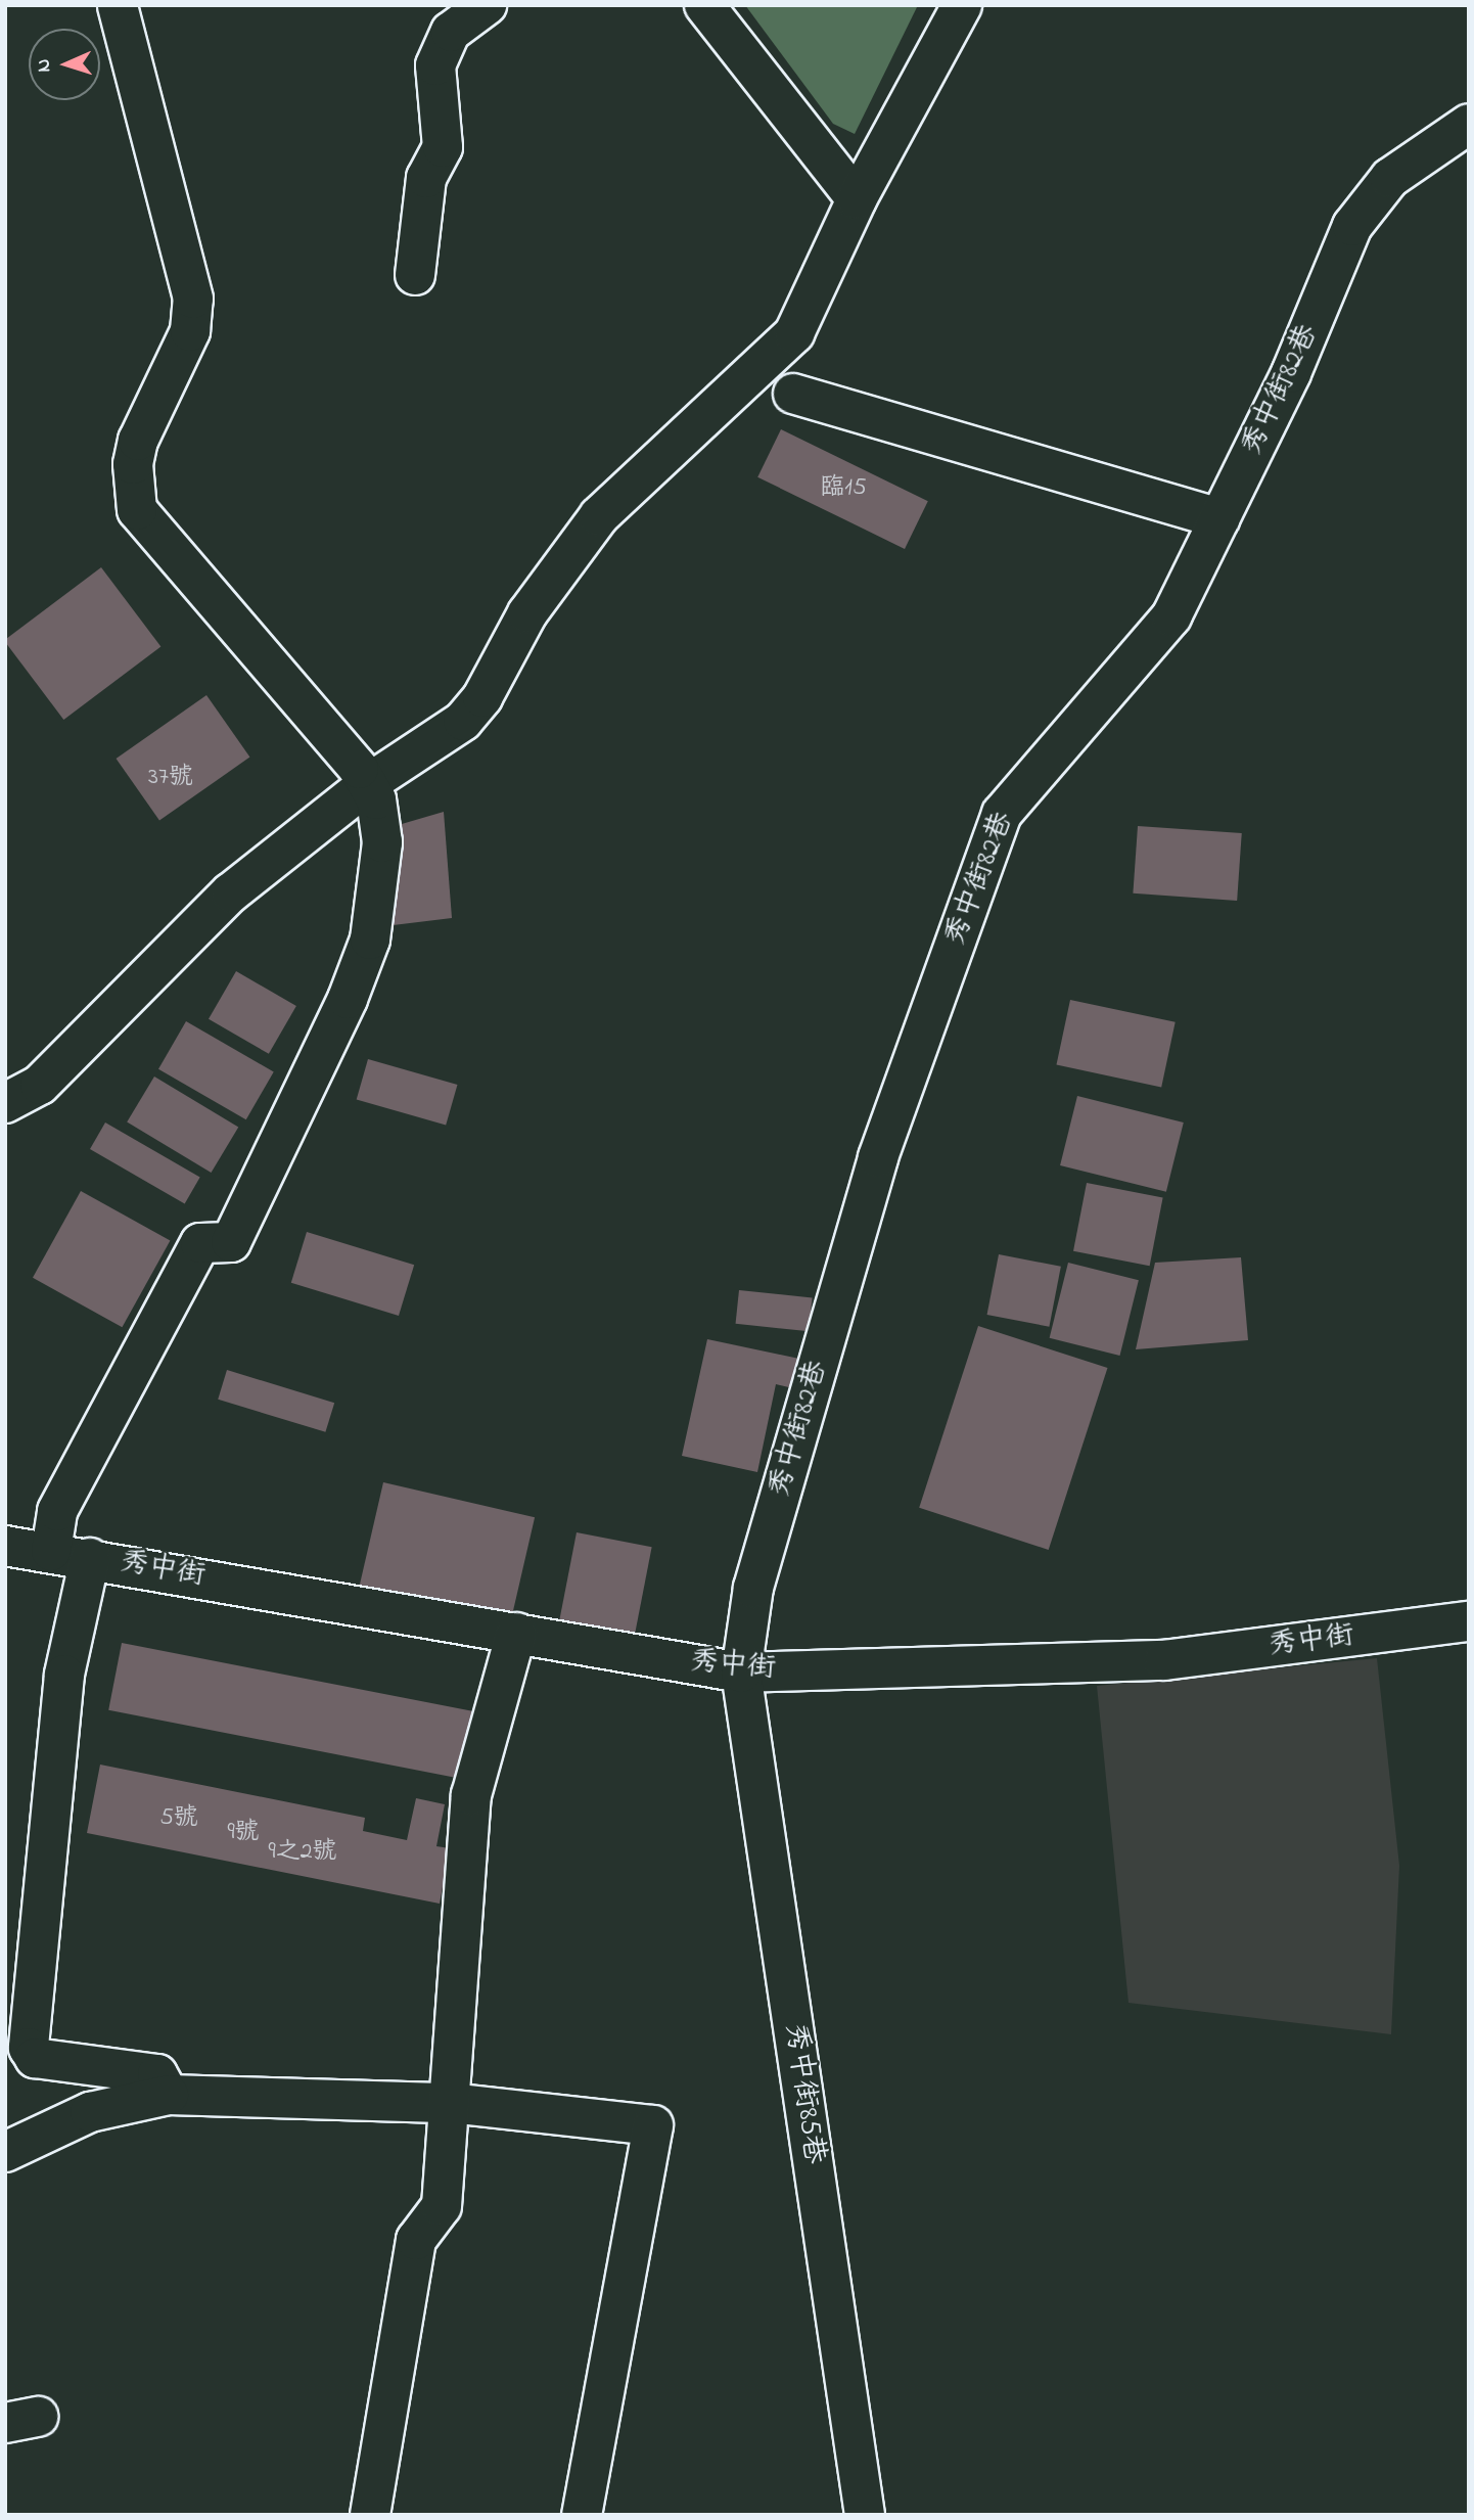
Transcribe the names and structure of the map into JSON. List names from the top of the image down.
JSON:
{
  "streets": {
    "street": ["秀中街82巷", "秀中街", "秀中街85巷"]
  },
  "crossings": [
    ["秀中街82巷", "秀中街"],
    ["秀中街82巷", "秀中街85巷"],
    ["秀中街", "秀中街85巷"]
  ],
  "house_numbers": [
    "臨15",
    "37號",
    "5號",
    "9號",
    "9之2號"
  ],
  "north": "left"
}
